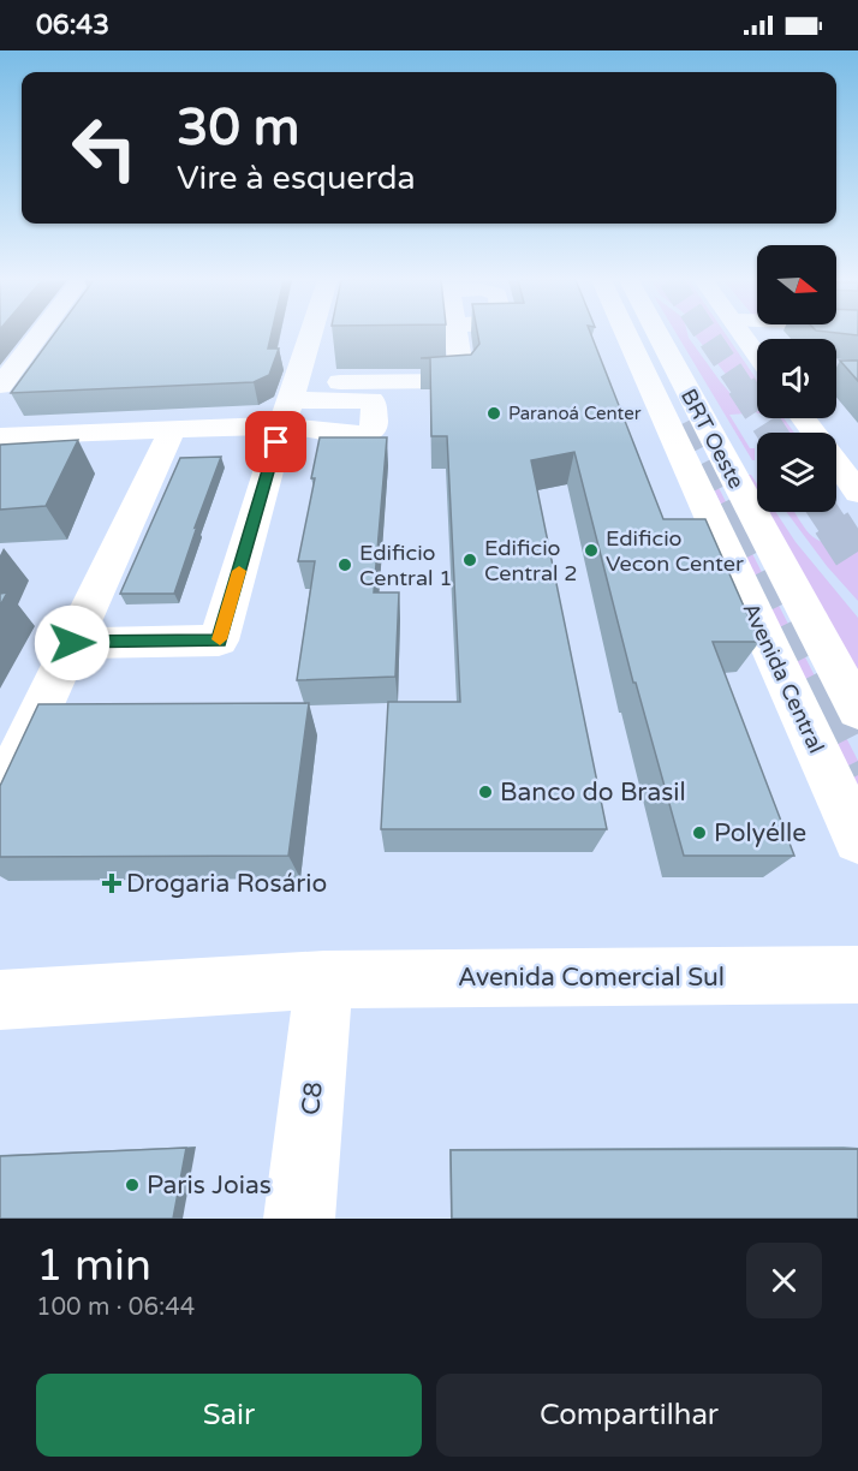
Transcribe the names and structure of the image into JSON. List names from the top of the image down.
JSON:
{
  "streets": {
    "street": [
      "BRT Oeste",
      "Avenida Central",
      "Avenida Comercial Sul",
      "C8"
    ]
  },
  "crossings": [
    ["Avenida Comercial Sul", "C8"]
  ],
  "places": {
    "other": [
      "Paranoá Center",
      "Edificio Vecon Center",
      "Edificio Central 2",
      "Edificio Central 1",
      "Banco do Brasil",
      "Polyélle",
      "Paris Joias"
    ],
    "health": ["Drogaria Rosário"]
  },
  "north": "right",
  "page": {
    "status": "06:43",
    "turn": ["30 m", "Vire à esquerda"],
    "heading": ["1 min", "100 m · 06:44"],
    "buttons": ["Sair", "Compartilhar"]
  }
}
